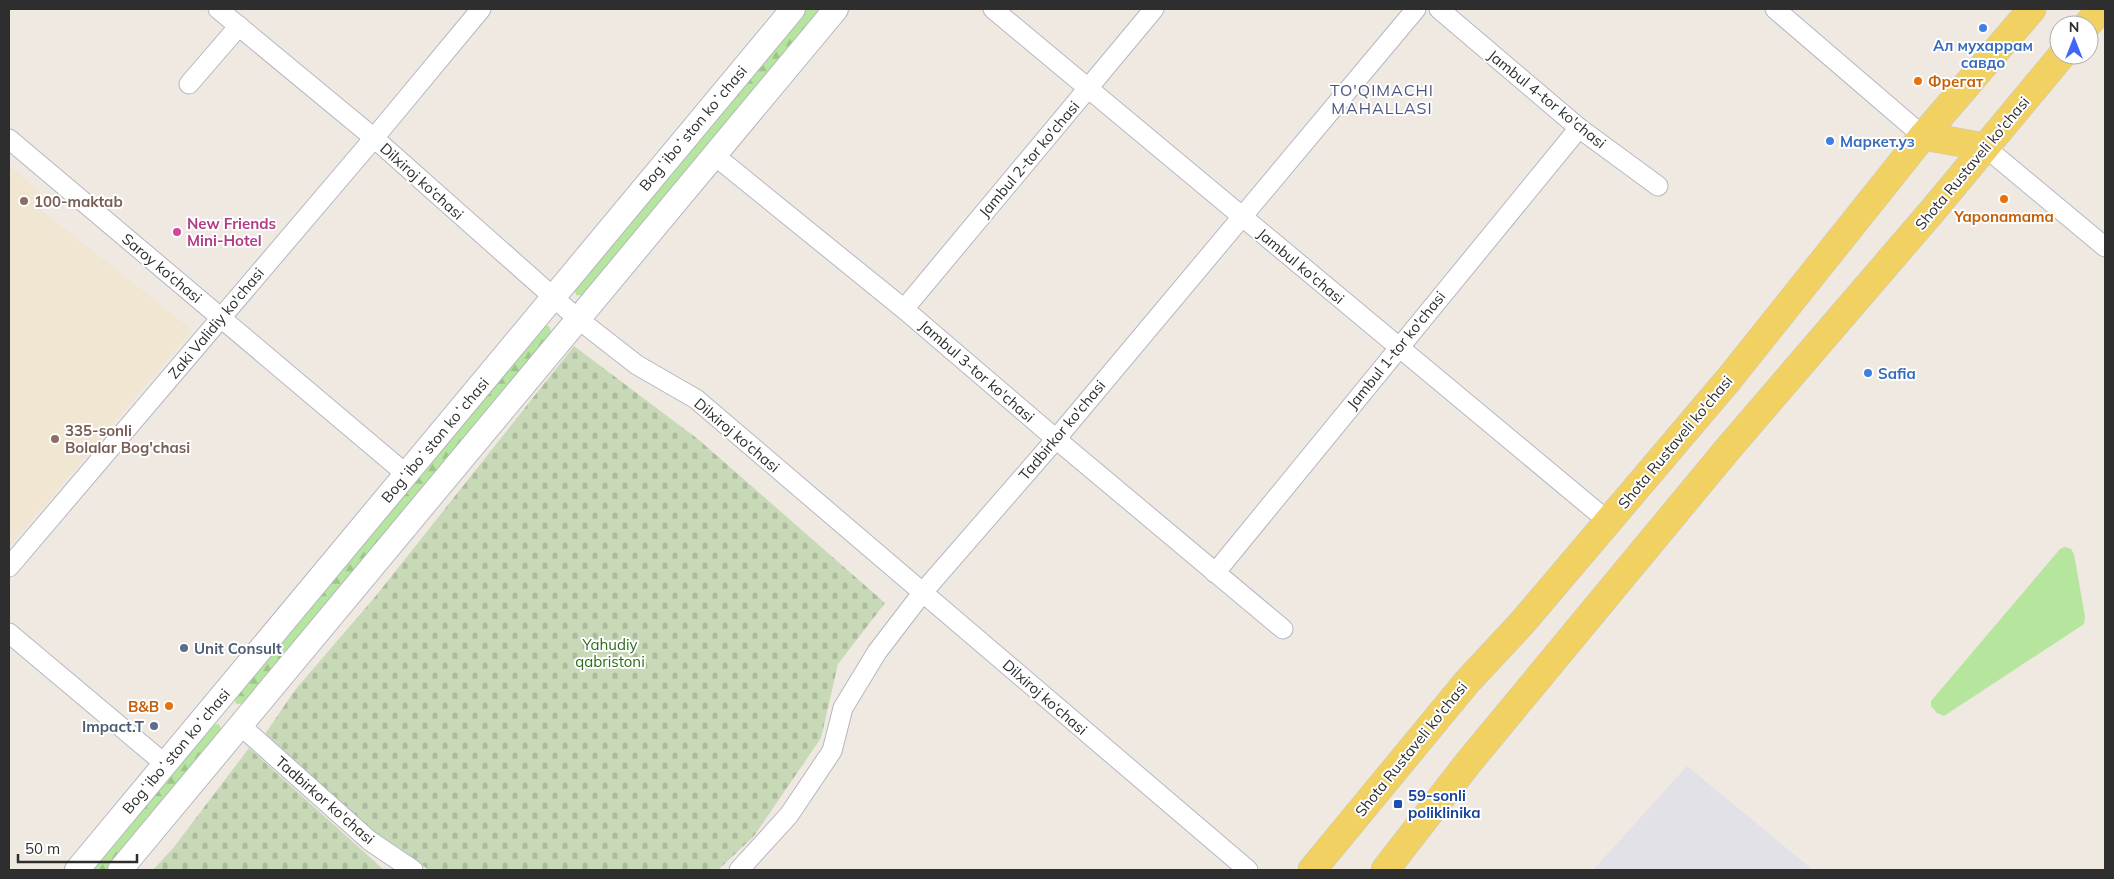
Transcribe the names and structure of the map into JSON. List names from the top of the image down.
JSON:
{
  "streets": {
    "main road": ["Shota Rustaveli ko'chasi"],
    "street": [
      "Jambul 4-tor ko'chasi",
      "Bogʻiboʻston koʻchasi",
      "Jambul 2-tor ko'chasi",
      "Dilxiroj ko‘chasi",
      "Jambul ko'chasi",
      "Saroy ko‘chasi",
      "Zaki Validiy ko'chasi",
      "Jambul 1-tor ko'chasi",
      "Jambul 3-tor ko'chasi",
      "Tadbirkor ko'chasi"
    ]
  },
  "crossings": [
    ["Jambul 4-tor ko'chasi", "Jambul 1-tor ko'chasi"],
    ["Bogʻiboʻston koʻchasi", "Dilxiroj ko‘chasi"],
    ["Bogʻiboʻston koʻchasi", "Saroy ko‘chasi"],
    ["Jambul 2-tor ko'chasi", "Jambul ko'chasi"],
    ["Jambul 2-tor ko'chasi", "Jambul 3-tor ko'chasi"],
    ["Shota Rustaveli ko'chasi", "Jambul ko'chasi"],
    ["Dilxiroj ko‘chasi", "Zaki Validiy ko'chasi"],
    ["Dilxiroj ko‘chasi", "Tadbirkor ko'chasi"],
    ["Jambul ko'chasi", "Jambul 1-tor ko'chasi"],
    ["Jambul ko'chasi", "Tadbirkor ko'chasi"],
    ["Saroy ko‘chasi", "Zaki Validiy ko'chasi"],
    ["Jambul 1-tor ko'chasi", "Jambul 3-tor ko'chasi"],
    ["Jambul 3-tor ko'chasi", "Tadbirkor ko'chasi"]
  ],
  "districts": ["TO'QIMACHI MAHALLASI"],
  "parks": ["Yahudiy qabristoni"],
  "places": {
    "other": [
      "Ал мухаррам савдо",
      "Фрегат",
      "Маркет.уз",
      "Yaponamama",
      "100-maktab",
      "New Friends Mini-Hotel",
      "Safia",
      "335-sonli Bolalar Bog'chasi",
      "Unit Consult",
      "B&B",
      "Impact.T"
    ],
    "transit": ["59-sonli poliklinika"]
  },
  "scale_bar": "50 m",
  "north": "top"
}
